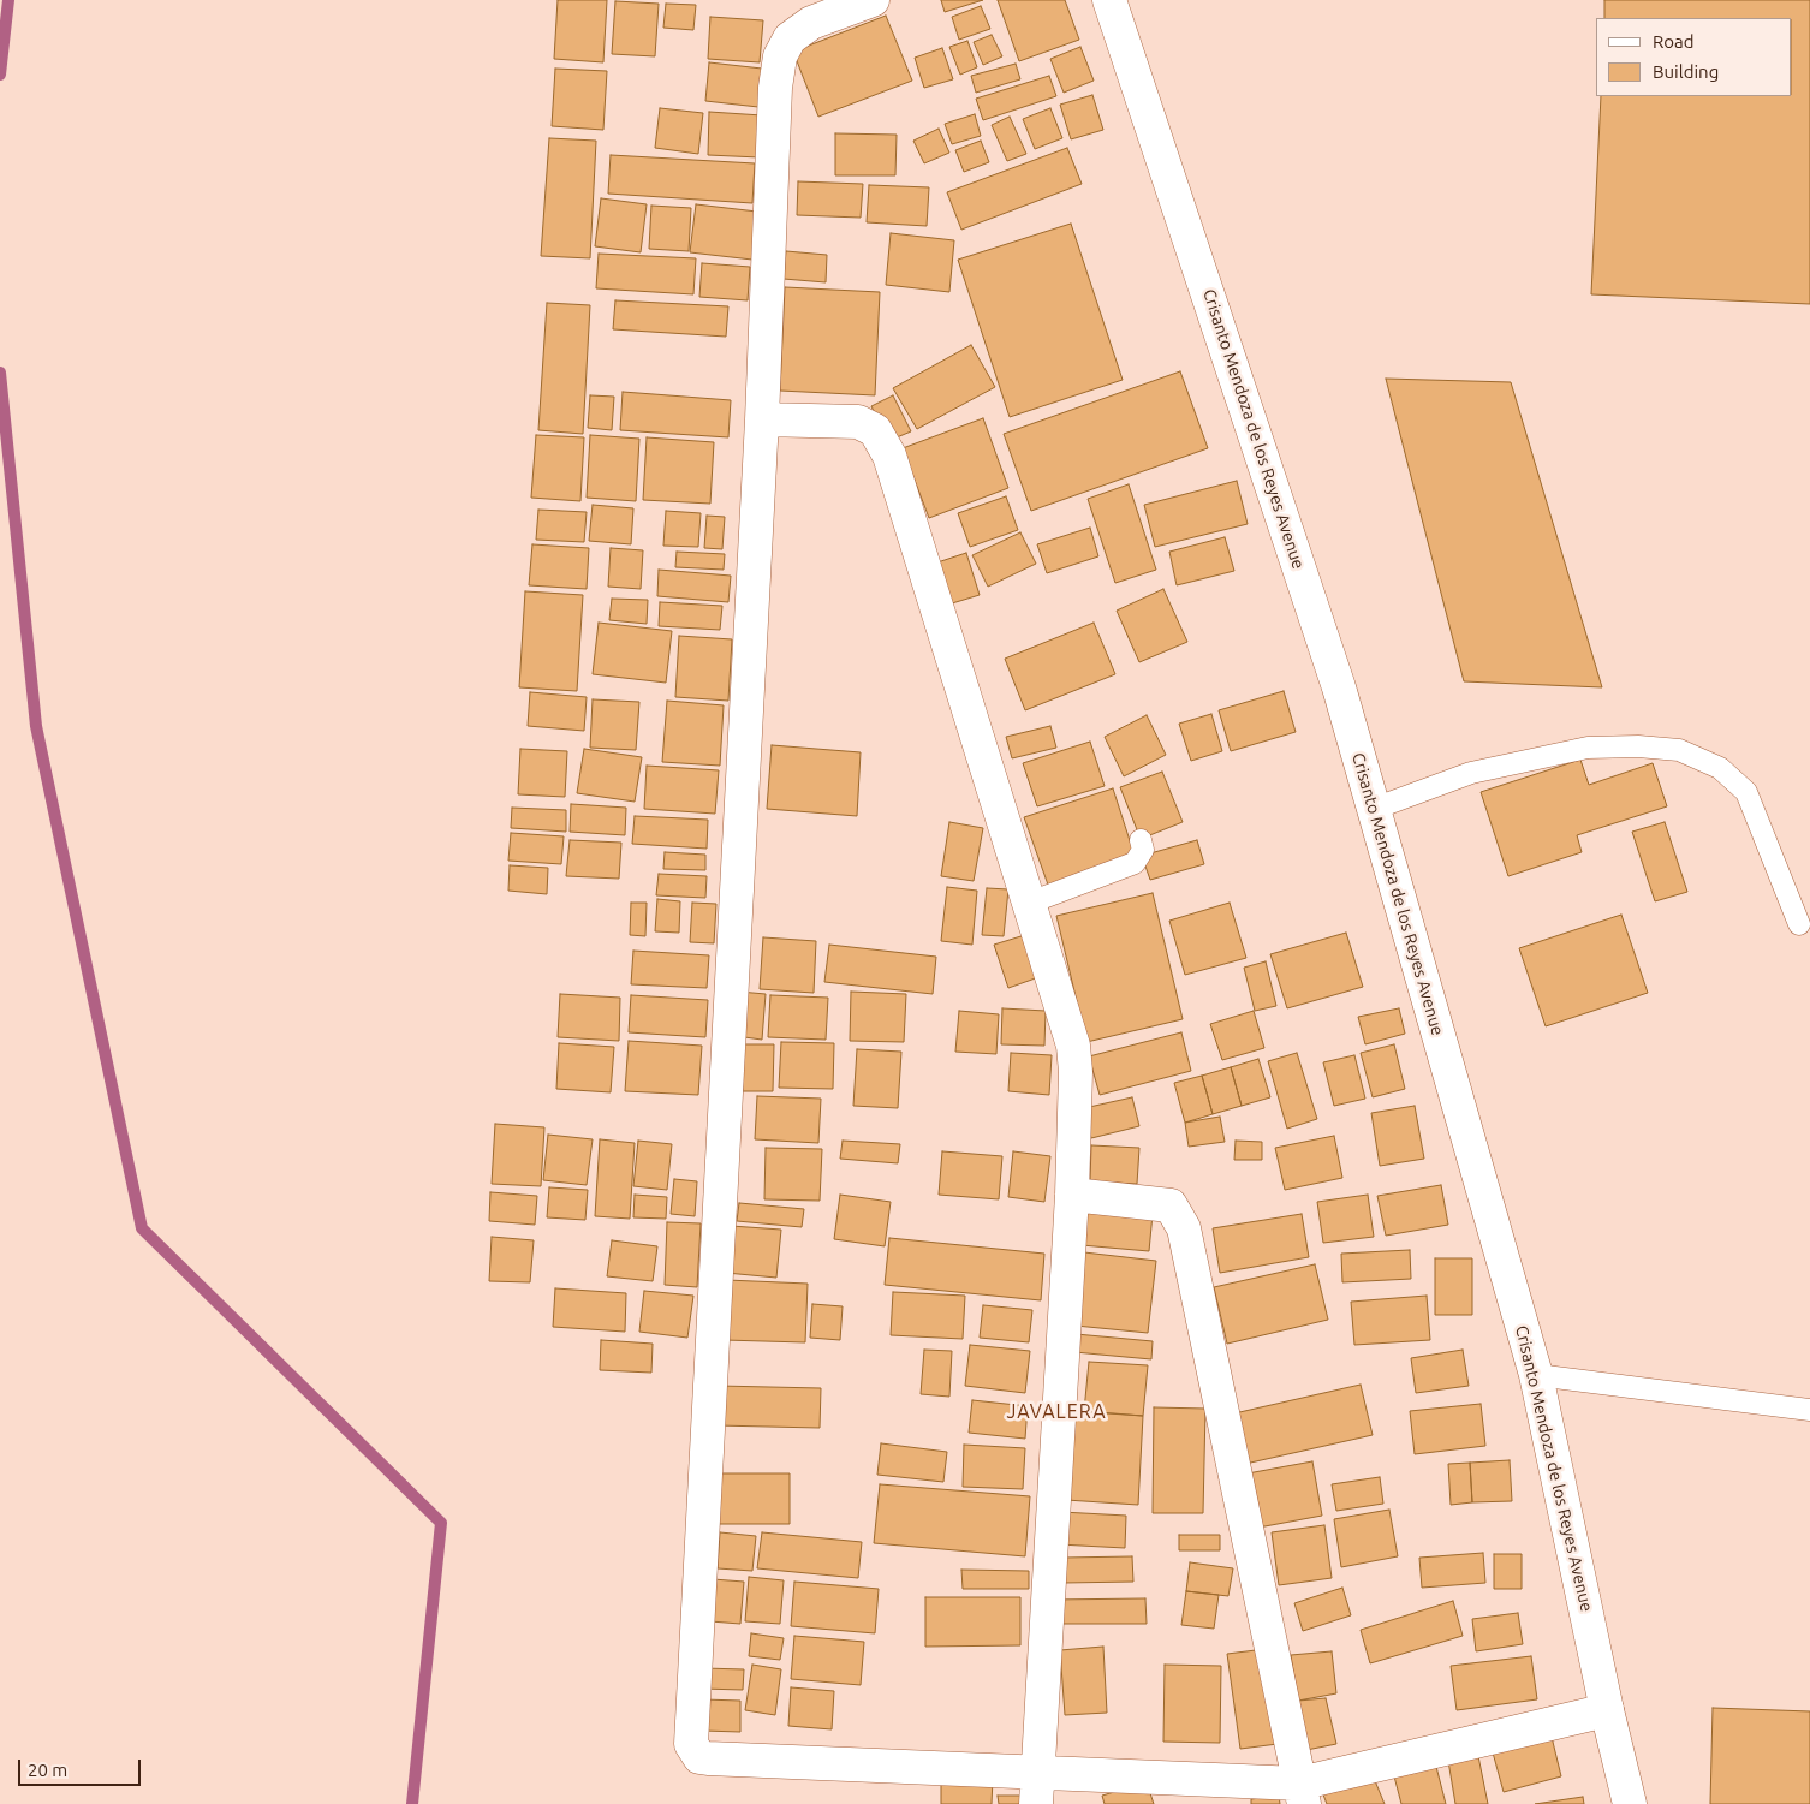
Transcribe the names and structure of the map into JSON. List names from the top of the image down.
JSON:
{
  "streets": {
    "street": ["Crisanto Mendoza de los Reyes Avenue"]
  },
  "districts": ["JAVALERA"],
  "legend": ["Road", "Building"],
  "scale_bar": "20 m"
}
